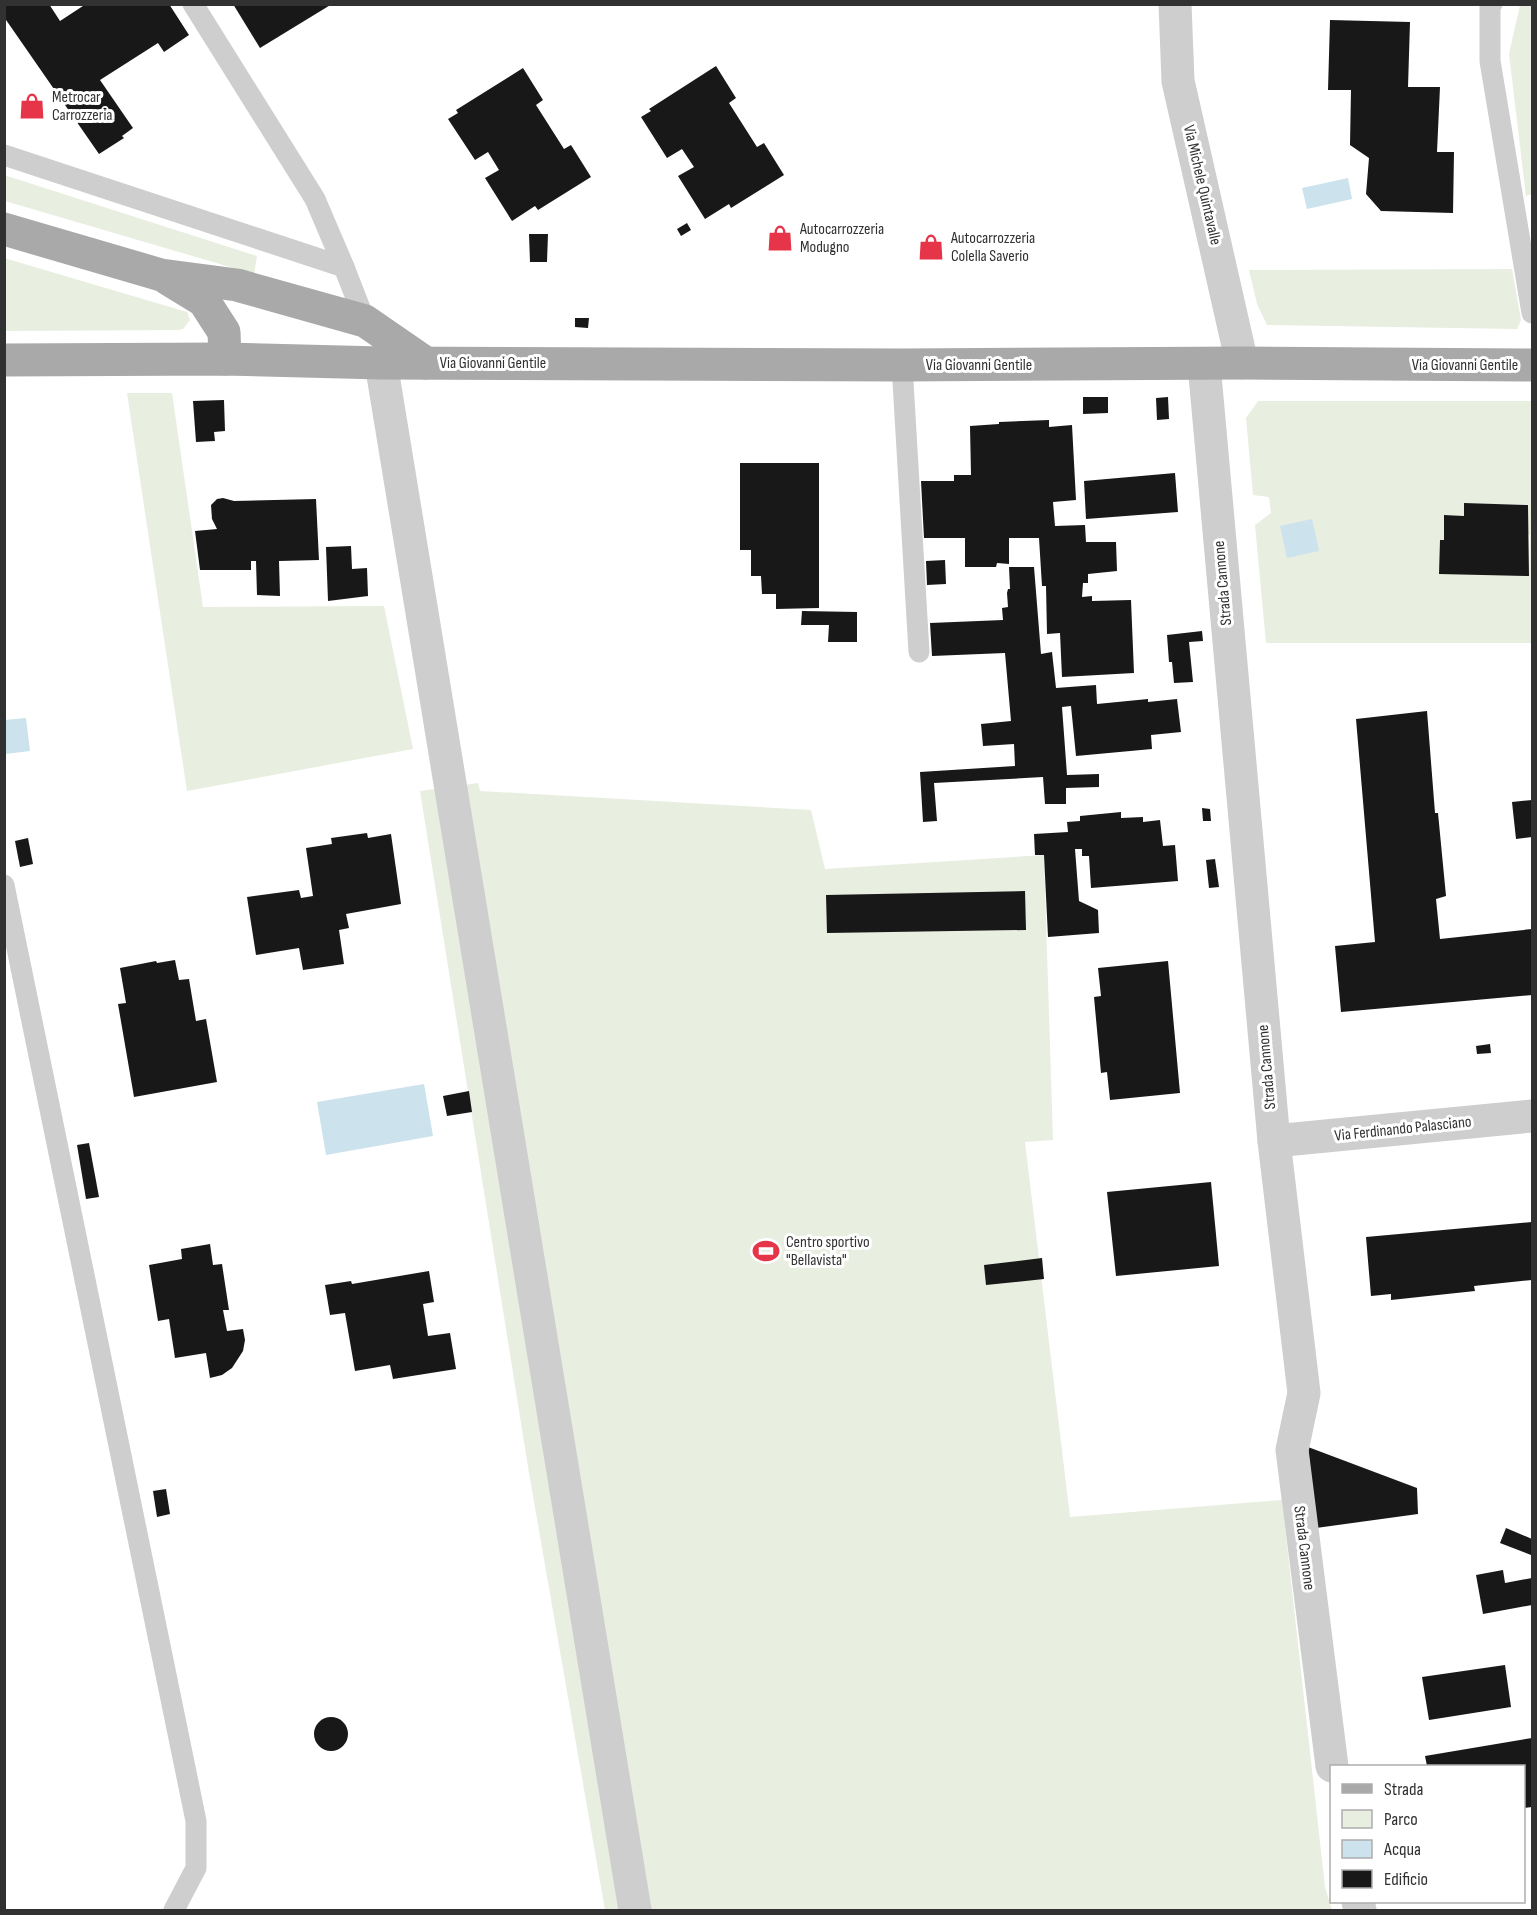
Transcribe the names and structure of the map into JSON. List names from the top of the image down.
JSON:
{
  "streets": {
    "main road": ["Via Giovanni Gentile"],
    "street": ["Via Michele Quintavalle", "Strada Cannone", "Via Ferdinando Palasciano"]
  },
  "crossings": [
    ["Via Michele Quintavalle", "Via Giovanni Gentile"],
    ["Via Giovanni Gentile", "Strada Cannone"],
    ["Strada Cannone", "Via Ferdinando Palasciano"]
  ],
  "places": {
    "shop": ["Metrocar Carrozzeria", "Autocarrozzeria Modugno", "Autocarrozzeria Colella Saverio"],
    "sports": ["Centro sportivo \"Bellavista\""]
  },
  "legend": [
    "Strada",
    "Parco",
    "Acqua",
    "Edificio"
  ]
}
